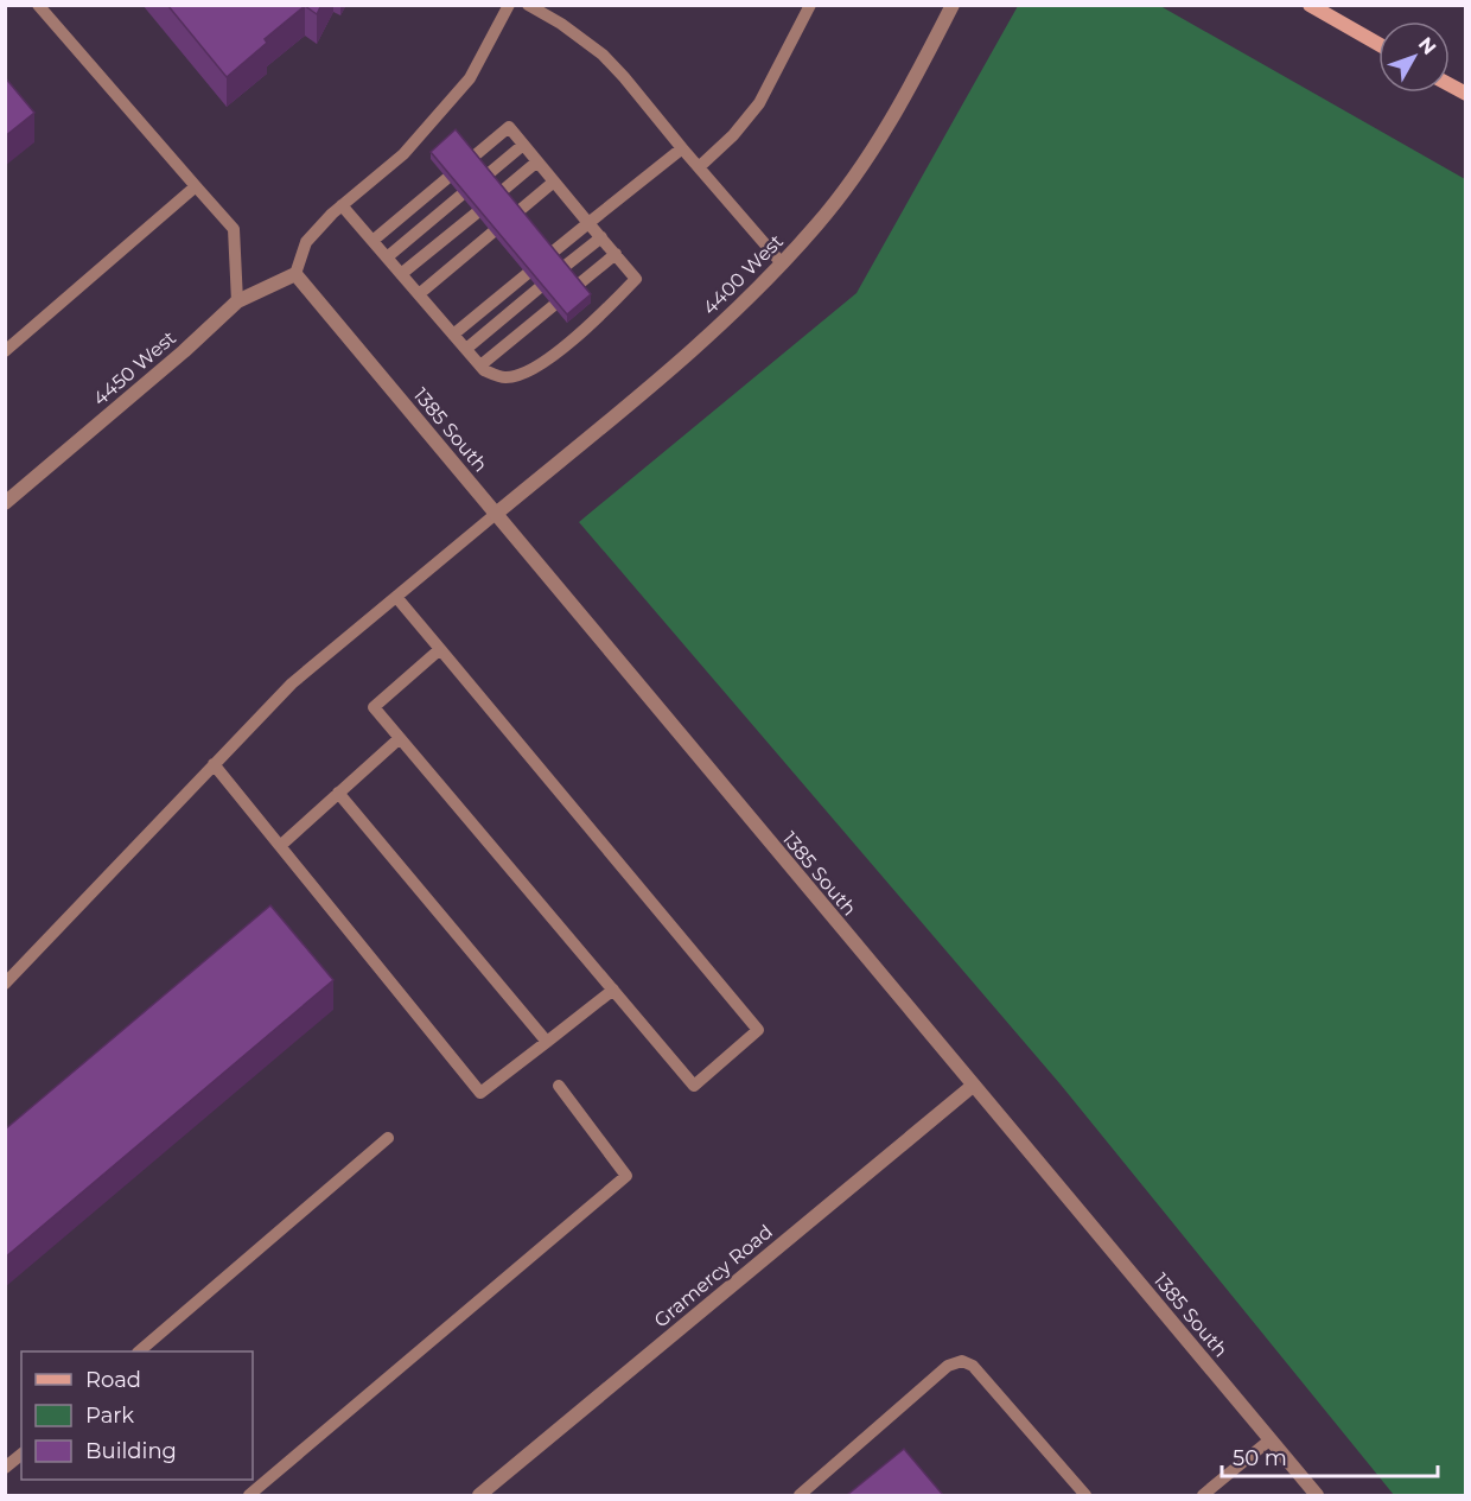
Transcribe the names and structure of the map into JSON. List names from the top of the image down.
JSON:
{
  "streets": {
    "street": [
      "4400 West",
      "4450 West",
      "1385 South",
      "Gramercy Road"
    ]
  },
  "crossings": [
    ["4400 West", "1385 South"],
    ["4450 West", "1385 South"],
    ["1385 South", "Gramercy Road"]
  ],
  "legend": ["Road", "Park", "Building"],
  "scale_bar": "50 m",
  "north": "top right"
}
